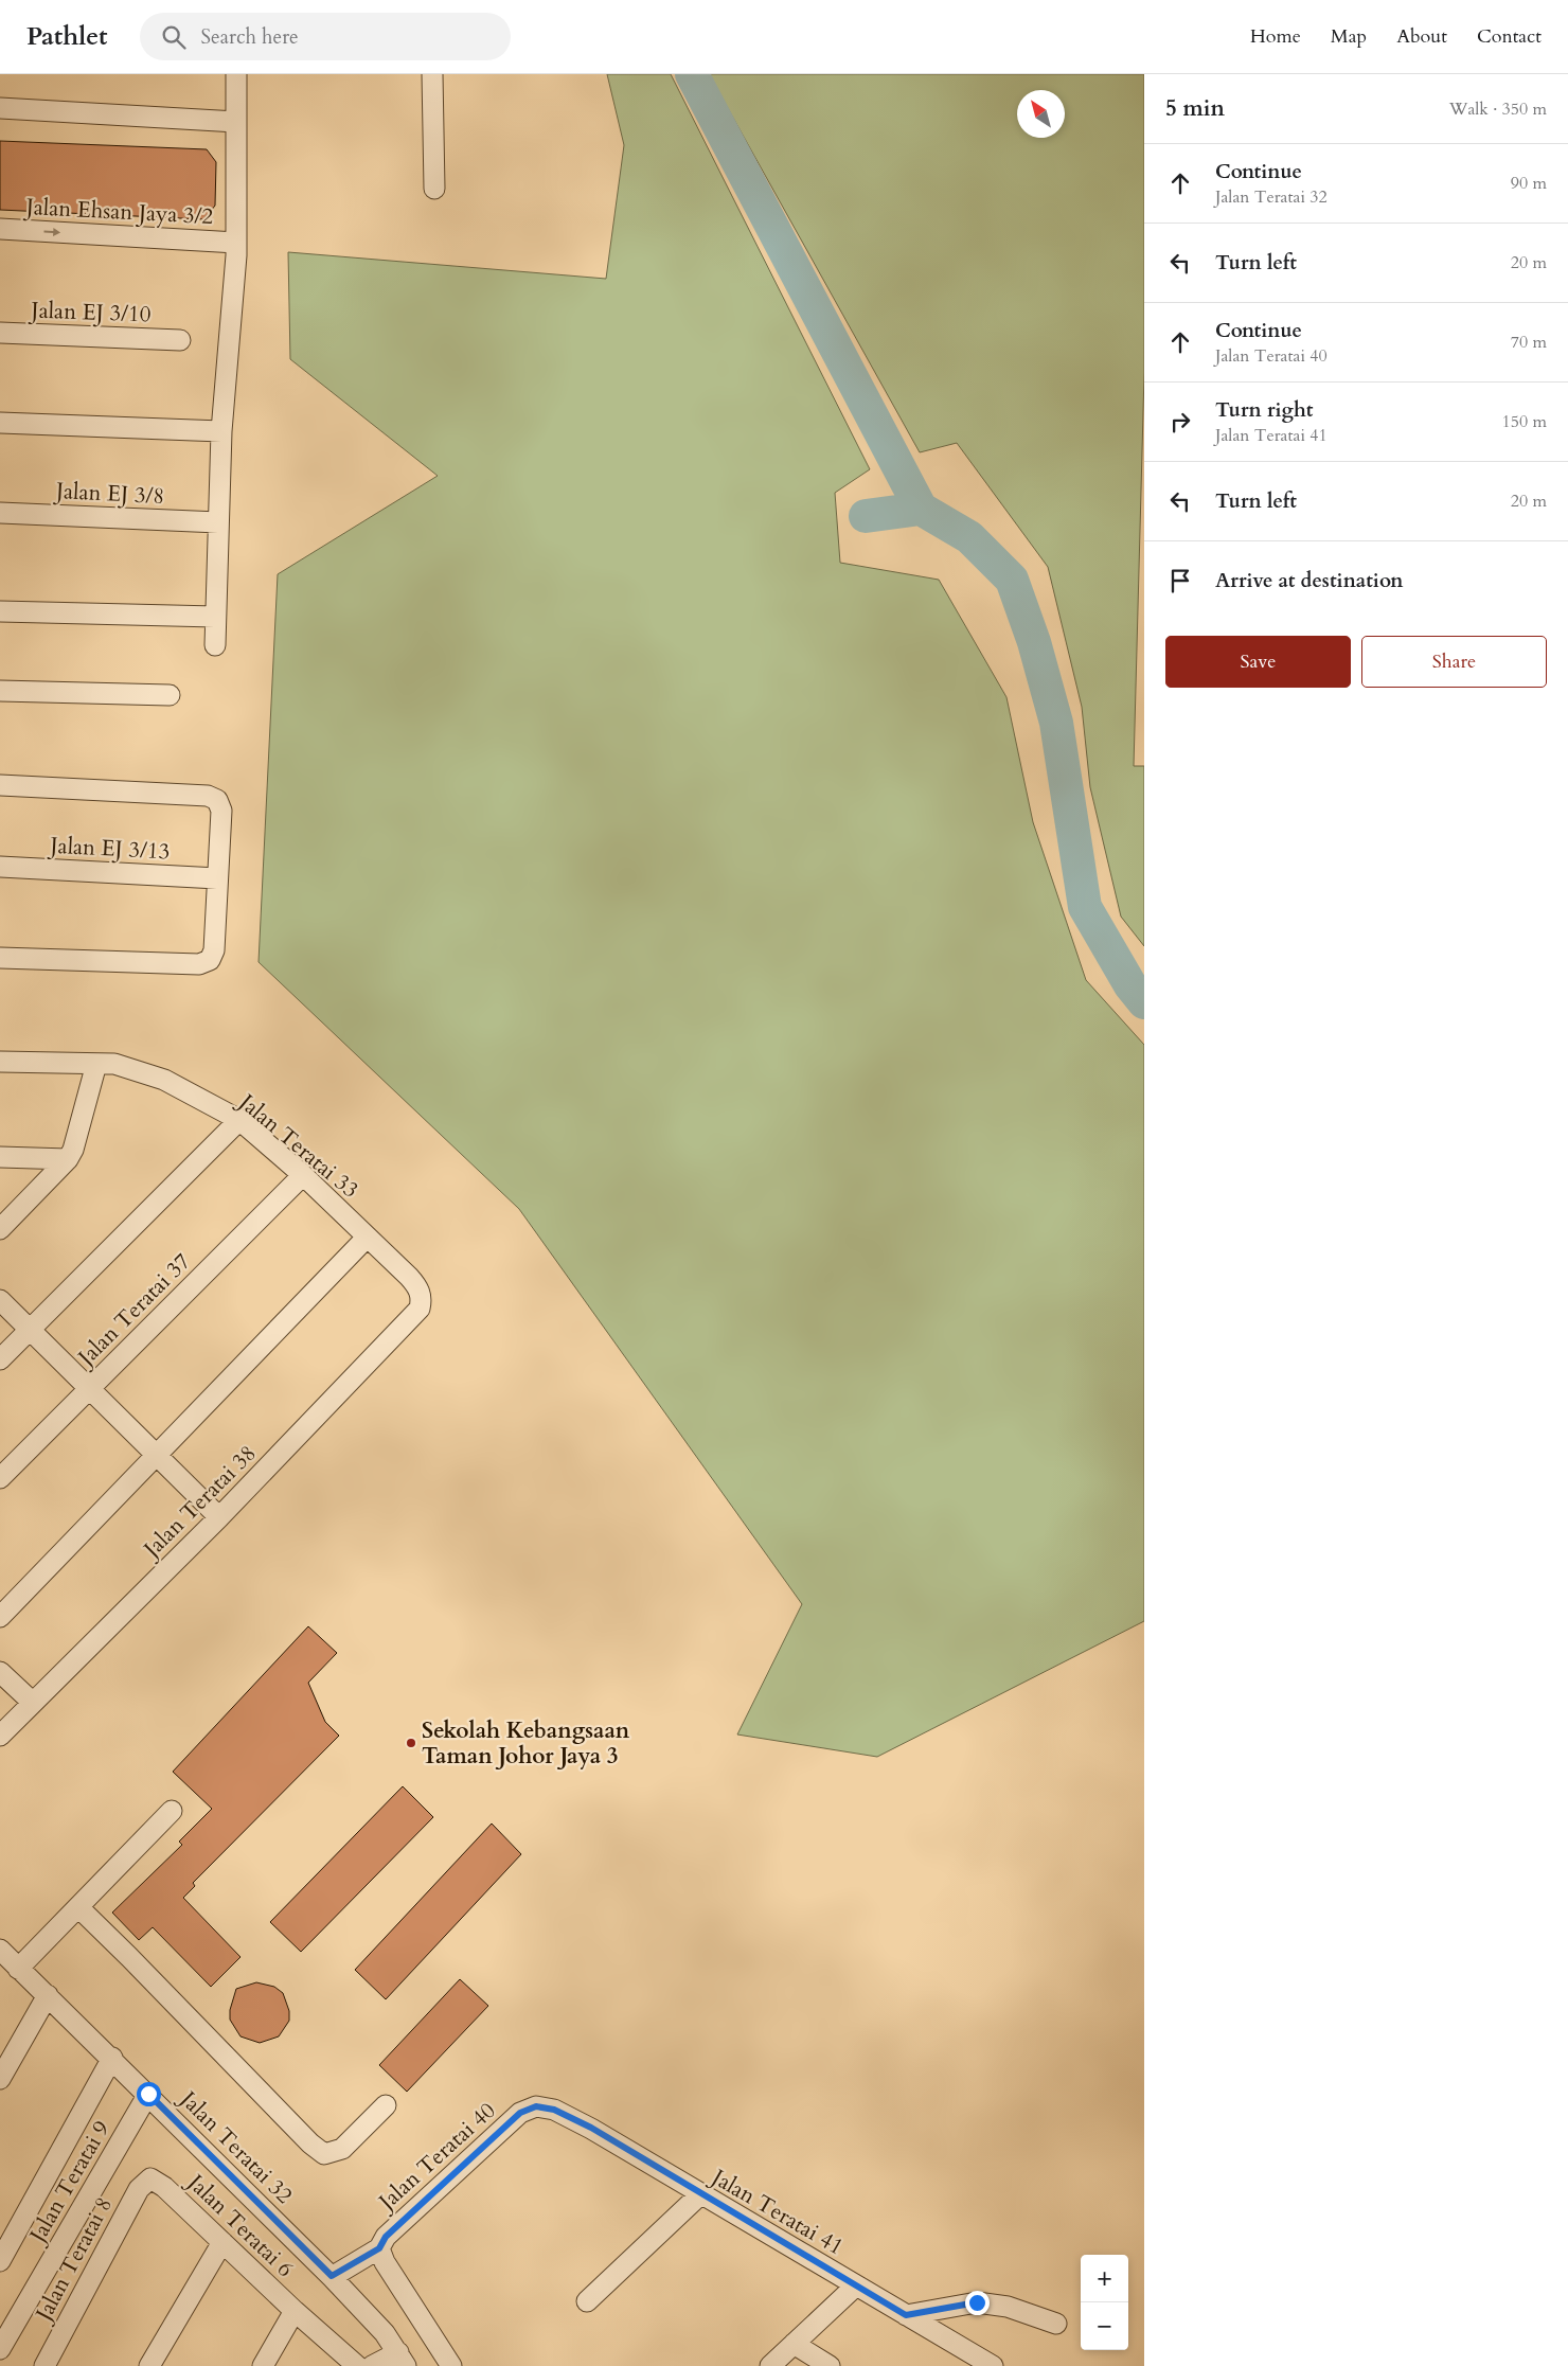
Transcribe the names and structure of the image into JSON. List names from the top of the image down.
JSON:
{
  "streets": {
    "street": [
      "Jalan Ehsan Jaya 3/2",
      "Jalan EJ 3/10",
      "Jalan EJ 3/8",
      "Jalan EJ 3/13",
      "Jalan Teratai 33",
      "Jalan Teratai 37",
      "Jalan Teratai 38",
      "Jalan Teratai 32",
      "Jalan Teratai 40",
      "Jalan Teratai 9",
      "Jalan Teratai 41",
      "Jalan Teratai 6",
      "Jalan Teratai 8"
    ]
  },
  "crossings": [
    ["Jalan Teratai 33", "Jalan Teratai 37"],
    ["Jalan Teratai 33", "Jalan Teratai 38"],
    ["Jalan Teratai 32", "Jalan Teratai 9"],
    ["Jalan Teratai 40", "Jalan Teratai 41"],
    ["Jalan Teratai 6", "Jalan Teratai 8"]
  ],
  "places": ["Sekolah Kebangsaan Taman Johor Jaya 3"],
  "north": "top left",
  "page": {
    "header": "Pathlet",
    "search": "Search here",
    "nav": [
      "Home",
      "Map",
      "About",
      "Contact"
    ],
    "heading": ["5 min", "Walk · 350 m"],
    "list": [
      ["Continue", "Jalan Teratai 32", "90 m"],
      ["Turn left", "20 m"],
      ["Continue", "Jalan Teratai 40", "70 m"],
      ["Turn right", "Jalan Teratai 41", "150 m"],
      ["Turn left", "20 m"],
      "Arrive at destination"
    ],
    "buttons": ["Save", "Share"],
    "map_buttons": ["+", "−"]
  }
}
